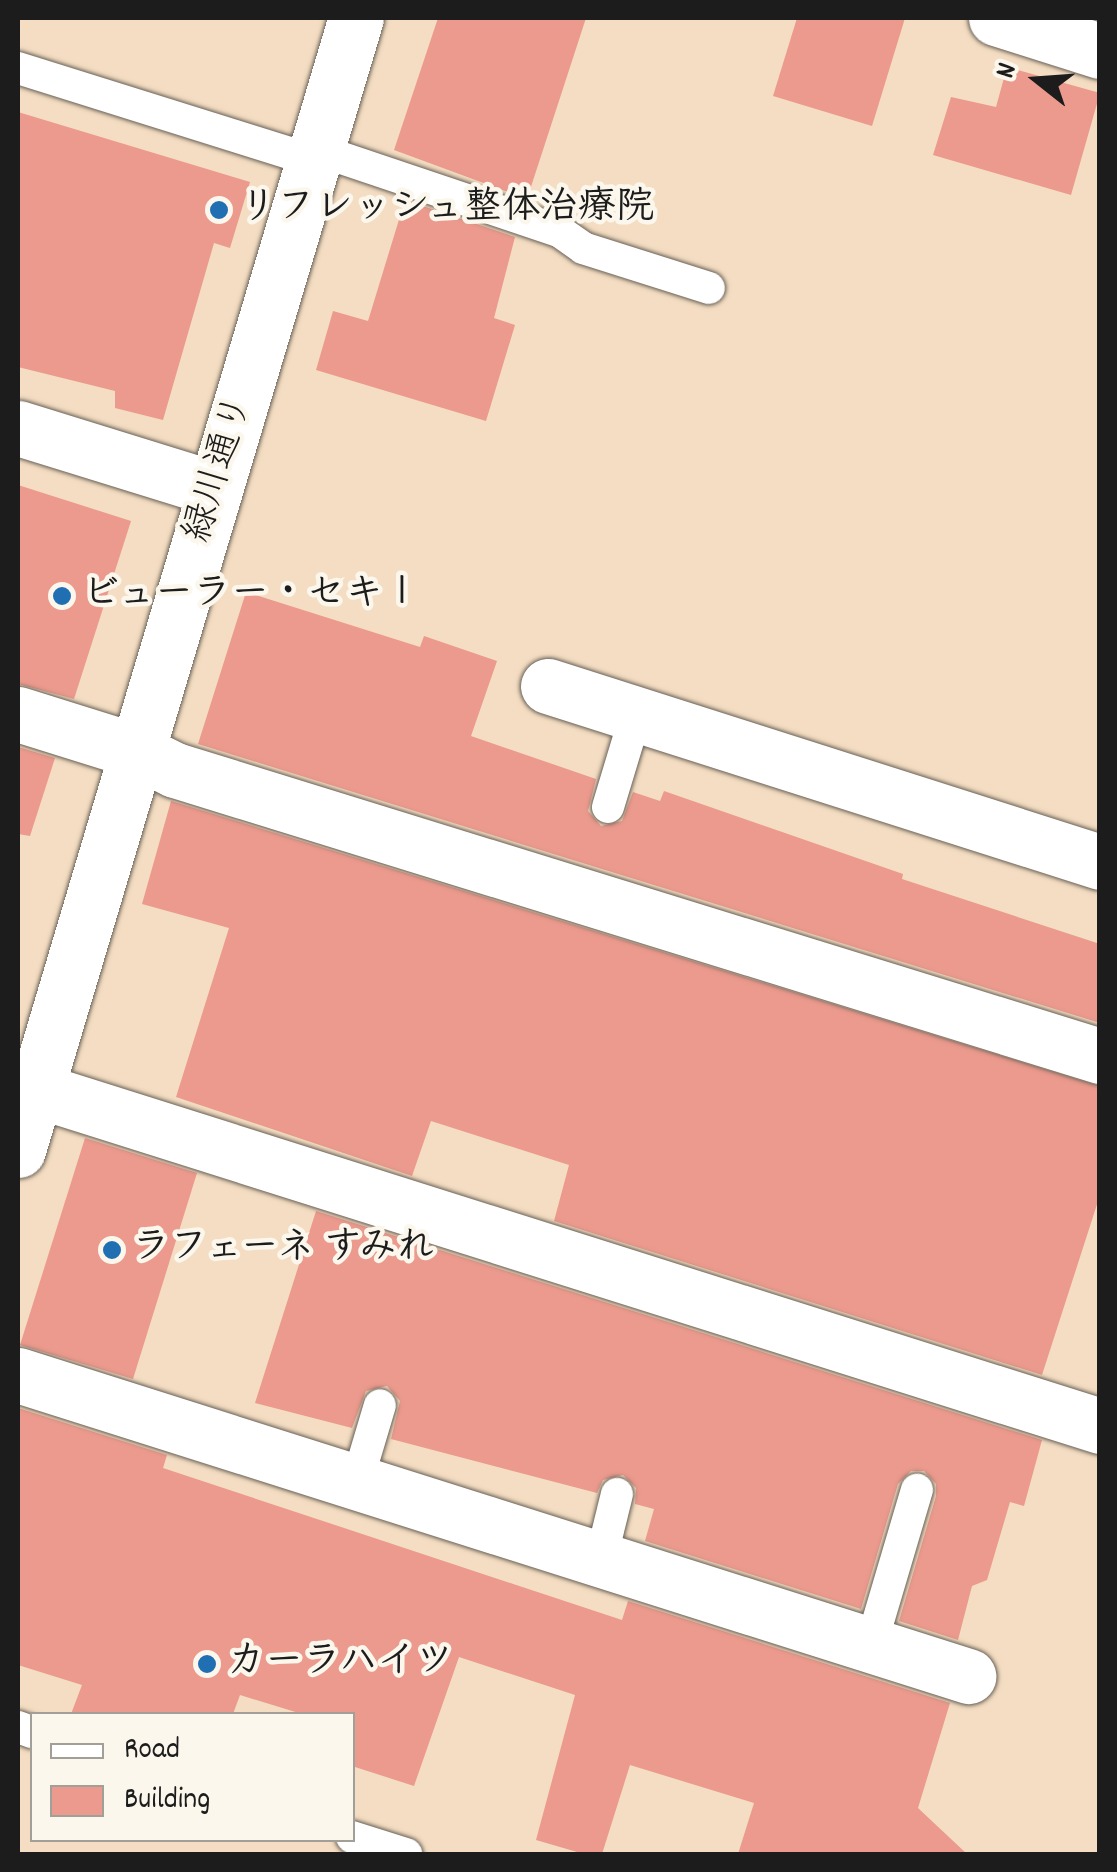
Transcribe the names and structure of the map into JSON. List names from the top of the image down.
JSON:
{
  "streets": {
    "street": ["緑川通り"]
  },
  "places": [
    "リフレッシュ整体治療院",
    "ビューラー・セキⅠ",
    "ラフェーネ すみれ",
    "カーラハイツ"
  ],
  "legend": ["Road", "Building"],
  "north": "left"
}
